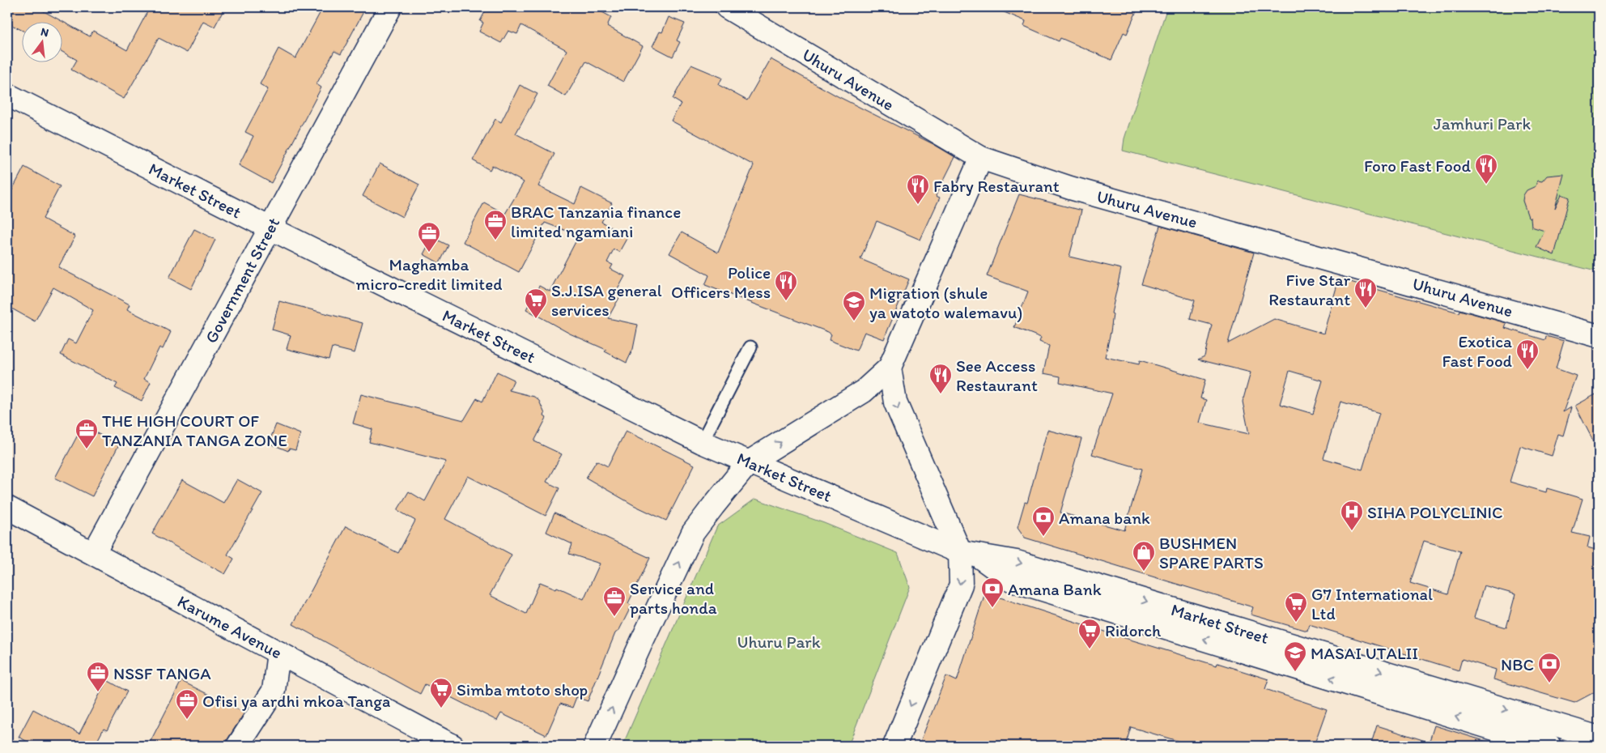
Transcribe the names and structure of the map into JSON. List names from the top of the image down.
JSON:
{
  "streets": {
    "street": [
      "Uhuru Avenue",
      "Market Street",
      "Government Street",
      "Karume Avenue"
    ]
  },
  "crossings": [
    ["Market Street", "Government Street"],
    ["Government Street", "Karume Avenue"]
  ],
  "parks": ["Jamhuri Park", "Uhuru Park"],
  "places": {
    "restaurant": [
      "Foro Fast Food",
      "Fabry Restaurant",
      "Police Officers Mess",
      "Five Star Restaurant",
      "Exotica Fast Food",
      "See Access Restaurant"
    ],
    "office": [
      "BRAC Tanzania finance limited ngamiani",
      "Maghamba micro-credit limited",
      "THE HIGH COURT OF TANZANIA TANGA ZONE",
      "Service and parts honda",
      "NSSF TANGA",
      "Ofisi ya ardhi mkoa Tanga"
    ],
    "supermarket": [
      "S.J.ISA general services",
      "G7 International Ltd",
      "Ridorch",
      "Simba mtoto shop"
    ],
    "school or university": ["Migration (shule ya watoto walemavu)", "MASAI UTALII"],
    "hospital": ["SIHA POLYCLINIC"],
    "bank": ["Amana bank", "Amana Bank", "NBC"],
    "shop": ["BUSHMEN SPARE PARTS"]
  },
  "north": "top"
}
